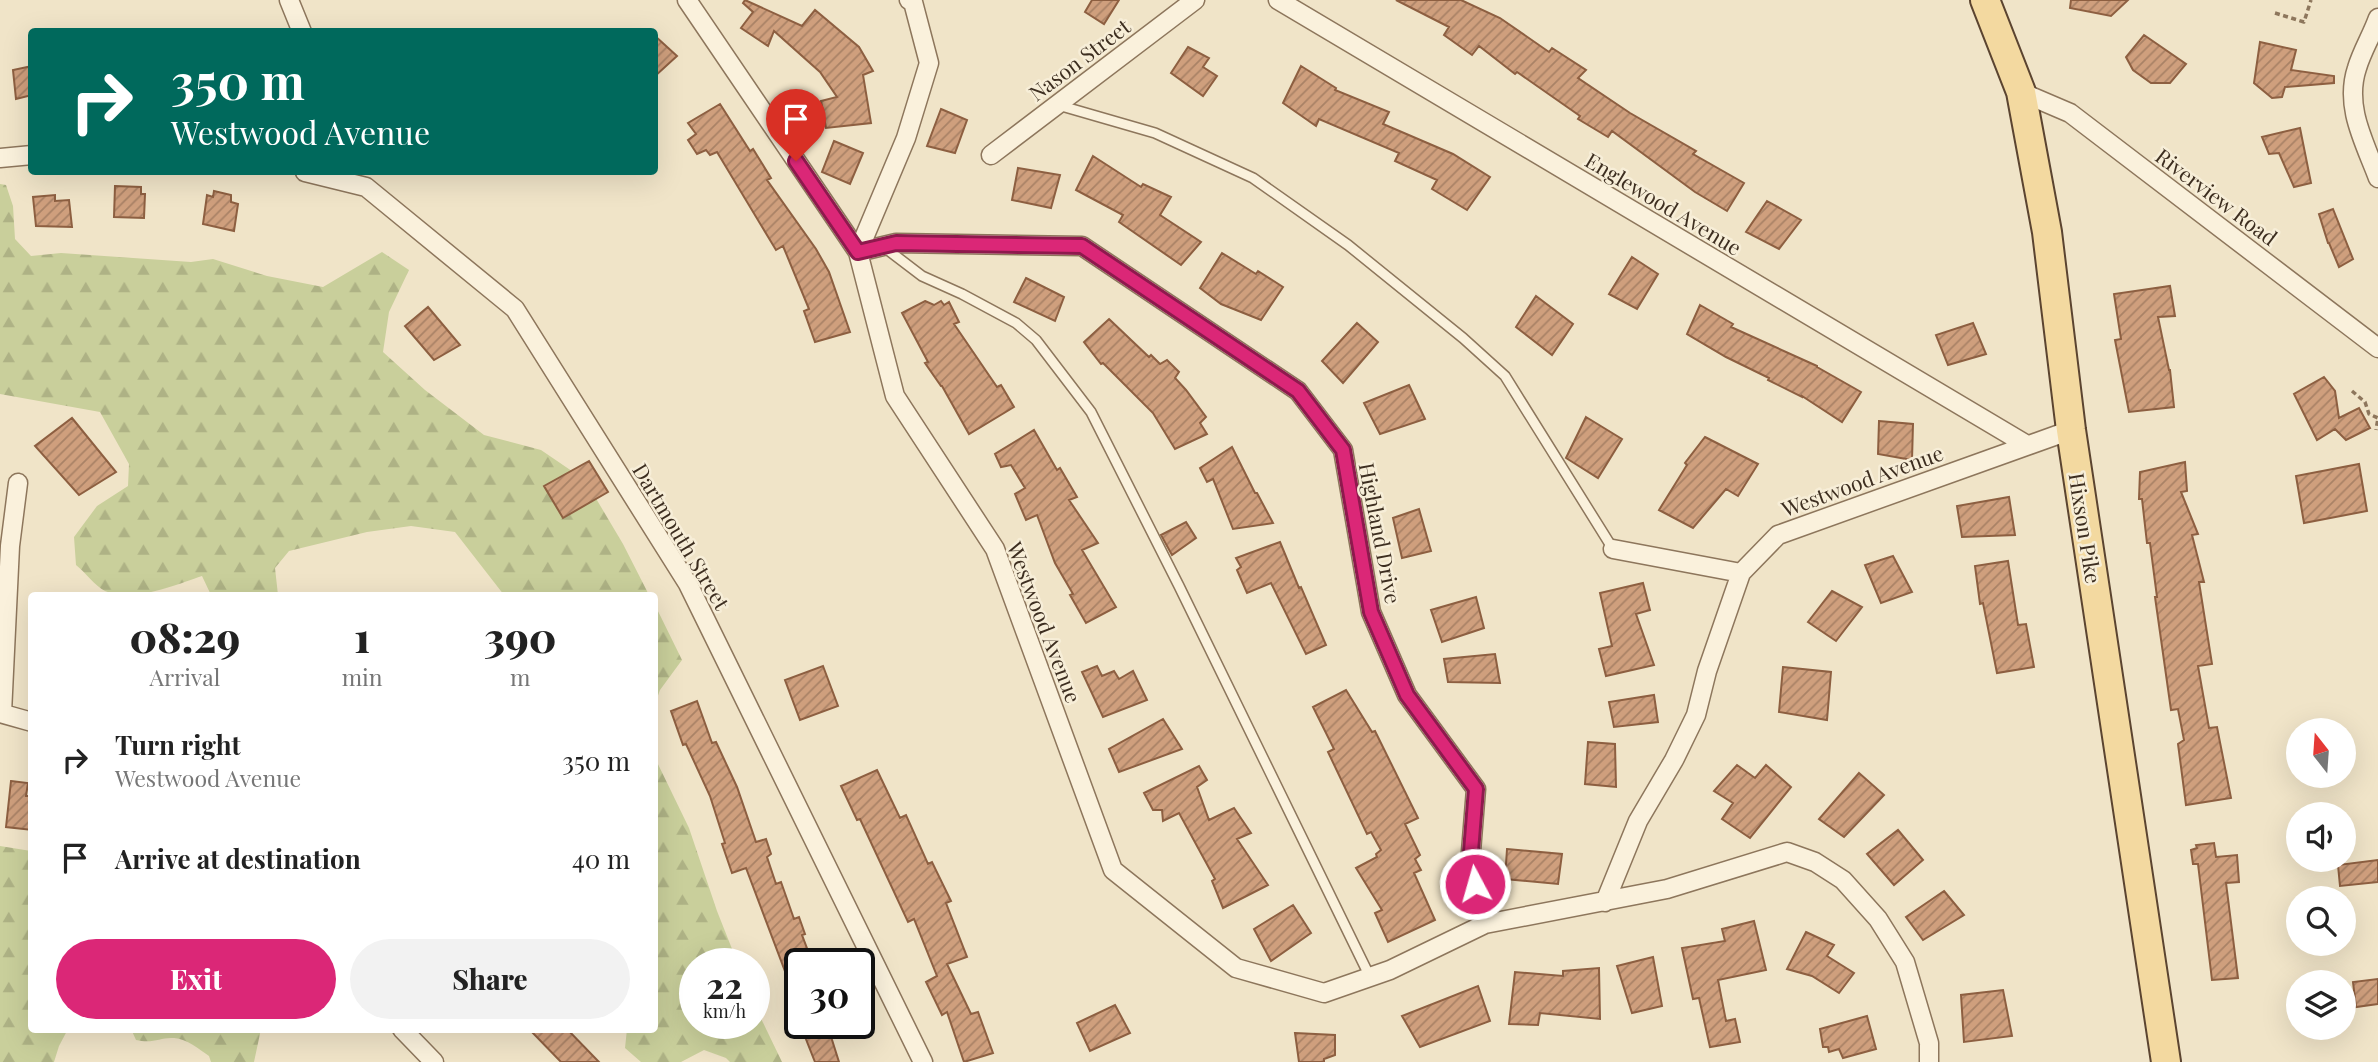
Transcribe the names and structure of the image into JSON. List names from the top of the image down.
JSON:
{
  "streets": {
    "main road": ["Hixson Pike"],
    "street": [
      "Nason Street",
      "Riverview Road",
      "Englewood Avenue",
      "Westwood Avenue",
      "Highland Drive",
      "Dartmouth Street"
    ]
  },
  "crossings": [
    ["Riverview Road", "Hixson Pike"],
    ["Englewood Avenue", "Westwood Avenue"],
    ["Westwood Avenue", "Hixson Pike"],
    ["Westwood Avenue", "Highland Drive"]
  ],
  "north": "top",
  "page": {
    "turn": ["350 m", "Westwood Avenue"],
    "eta": [
      "08:29",
      "Arrival",
      "1",
      "min",
      "390",
      "m"
    ],
    "list": [
      {
        "name": "Turn right",
        "note": "Westwood Avenue",
        "value": "350 m"
      },
      {
        "name": "Arrive at destination",
        "value": "40 m"
      }
    ],
    "buttons": ["Exit", "Share"],
    "speed": "22 km/h",
    "limit": "30"
  }
}
